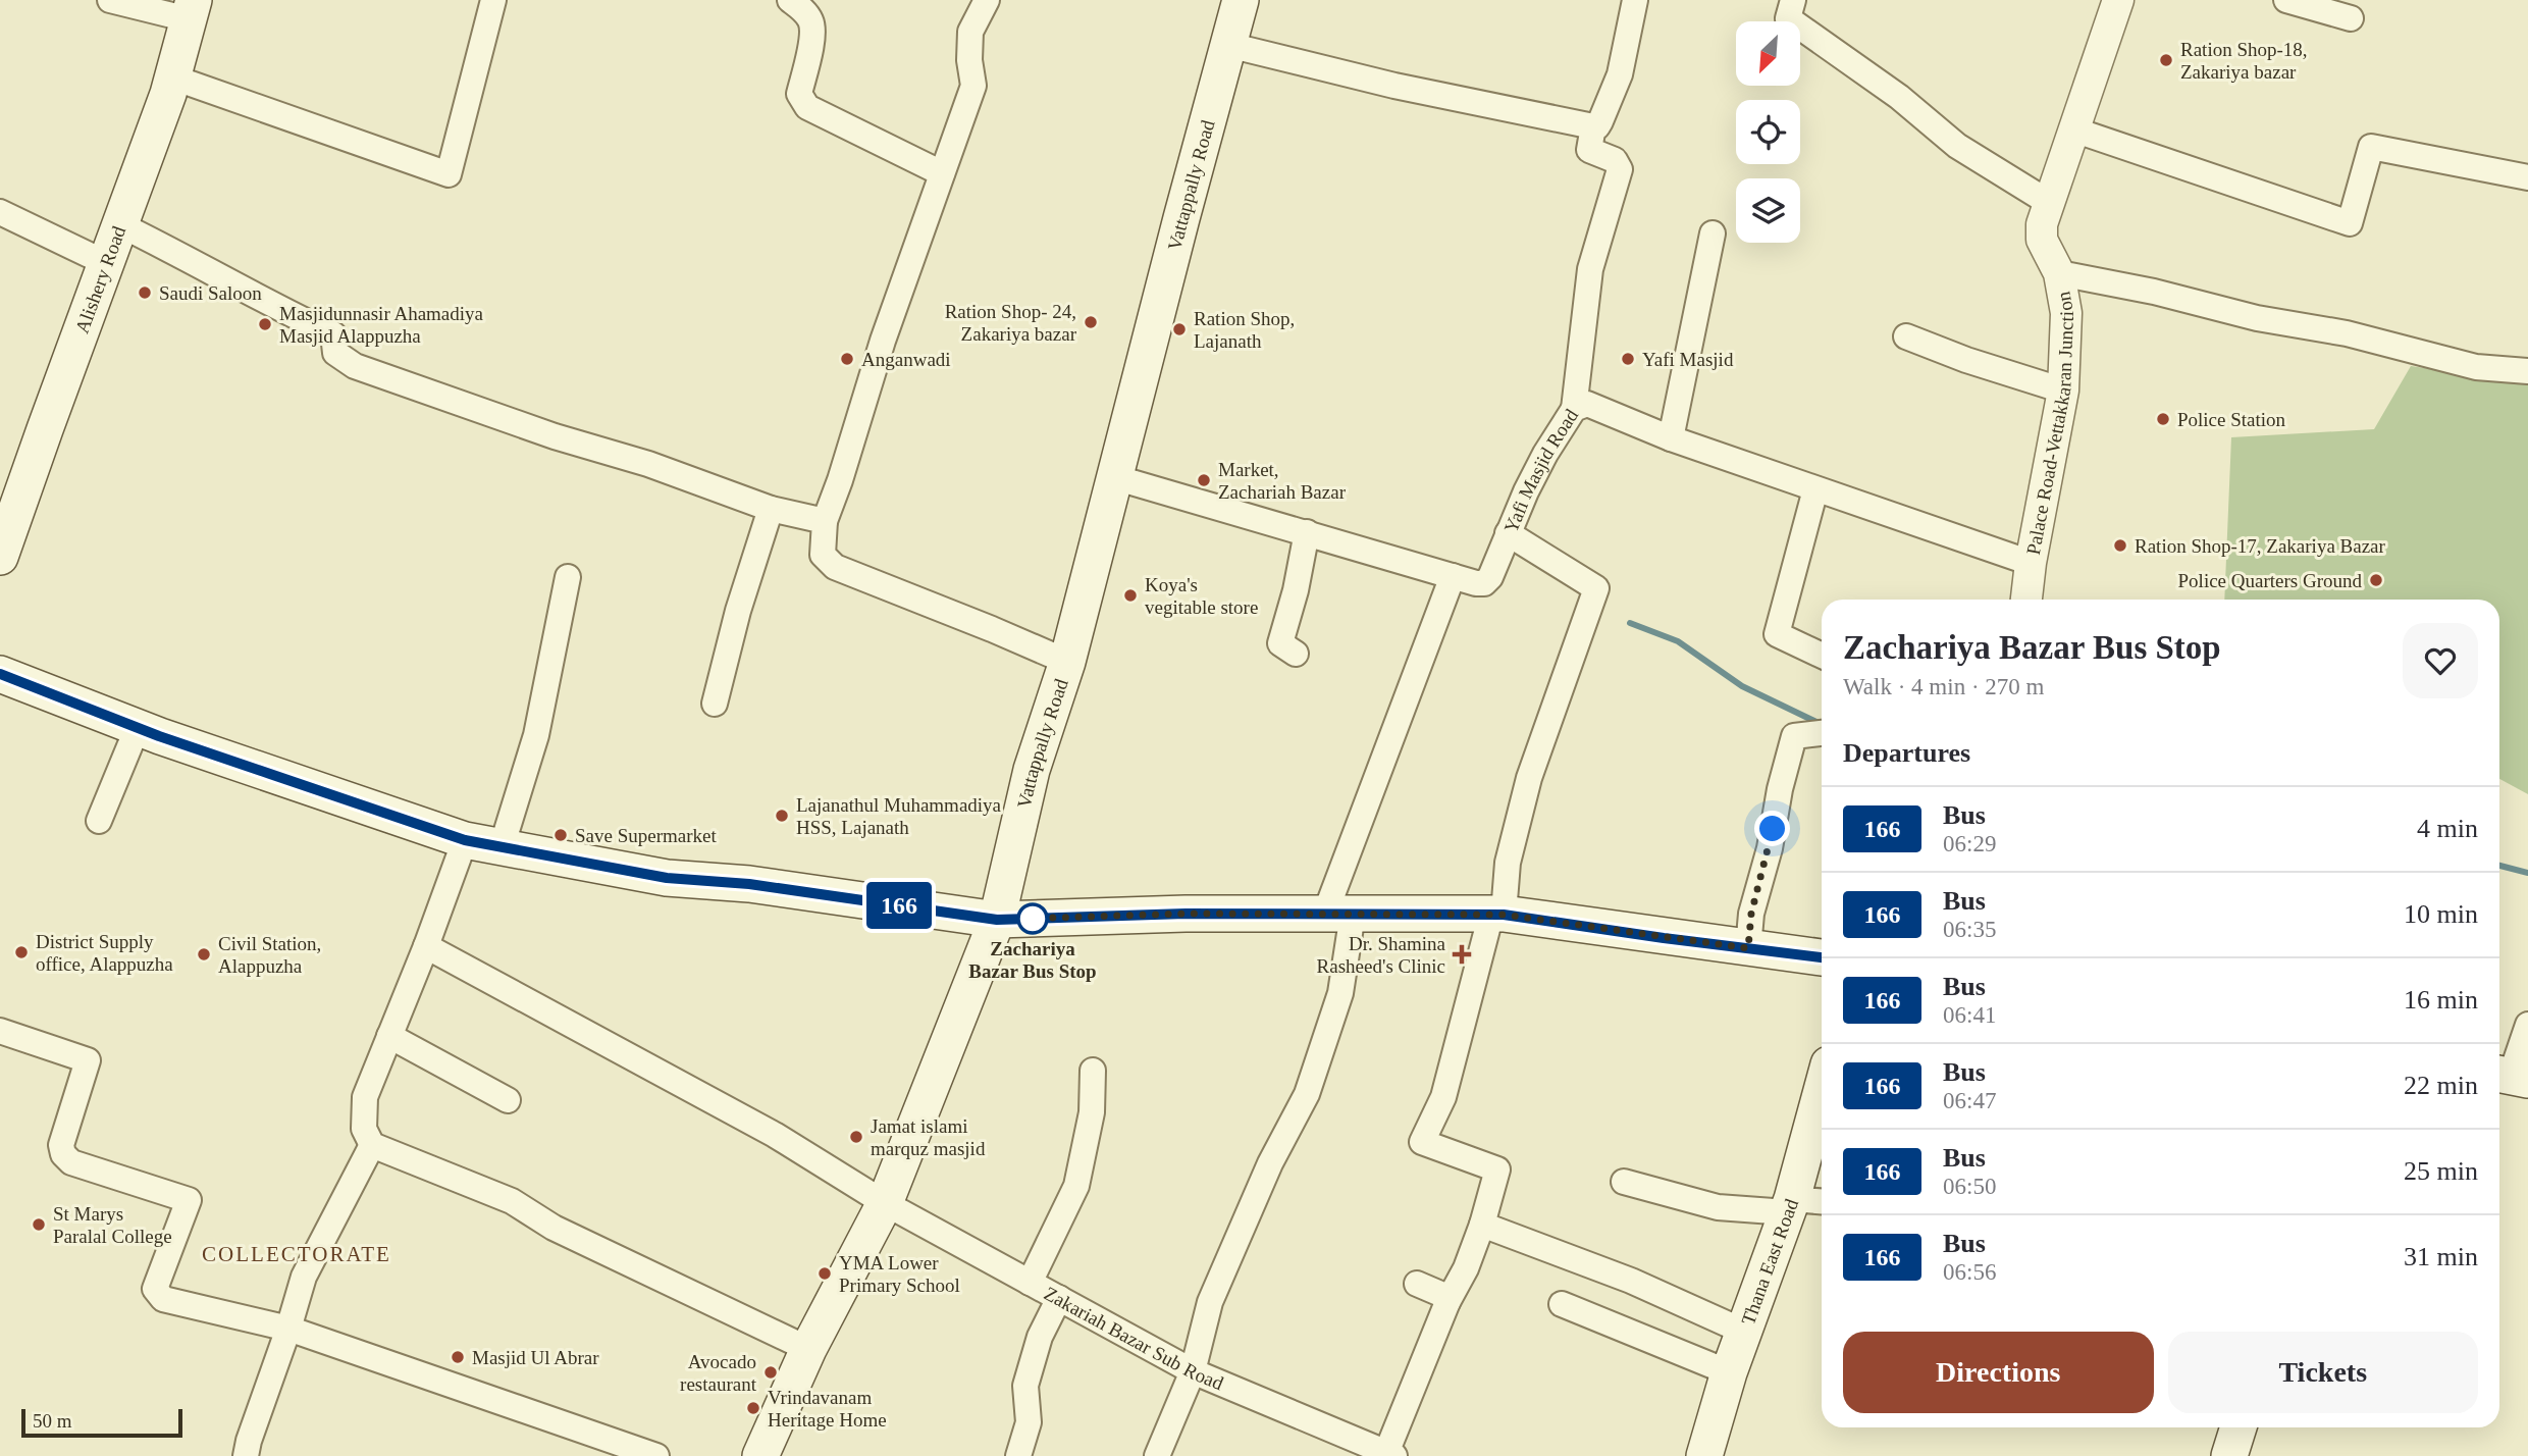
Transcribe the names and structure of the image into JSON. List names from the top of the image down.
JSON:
{
  "streets": {
    "main road": ["Vattappally Road", "Alishery Road", "Thana East Road"],
    "street": ["Palace Road-Vettakkaran Junction", "Yafi Masjid Road", "Zakariah Bazar Sub Road"]
  },
  "crossings": [
    ["Vattappally Road", "Yafi Masjid Road"],
    ["Vattappally Road", "Zakariah Bazar Sub Road"],
    ["Palace Road-Vettakkaran Junction", "Yafi Masjid Road"]
  ],
  "districts": ["COLLECTORATE"],
  "places": {
    "other": [
      "Ration Shop-18, Zakariya bazar",
      "Saudi Saloon",
      "Ration Shop- 24, Zakariya bazar",
      "Masjidunnasir Ahamadiya Masjid Alappuzha",
      "Ration Shop, Lajanath",
      "Anganwadi",
      "Yafi Masjid",
      "Police Station",
      "Market, Zachariah Bazar",
      "Ration Shop-17, Zakariya Bazar",
      "Police Quarters Ground",
      "Koya's vegitable store",
      "Lajanathul Muhammadiya HSS, Lajanath",
      "Save Supermarket",
      "Zachariya Bazar Bus Stop",
      "District Supply office, Alappuzha",
      "Civil Station, Alappuzha",
      "Jamat islami marquz masjid",
      "St Marys Paralal College",
      "YMA Lower Primary School",
      "Masjid Ul Abrar",
      "Avocado restaurant",
      "Vrindavanam Heritage Home"
    ],
    "health": ["Dr. Shamina Rasheed's Clinic"]
  },
  "lines": ["bus line 166"],
  "scale_bar": "50 m",
  "north": "bottom left",
  "page": {
    "on_map": "166",
    "heading": [
      ["Zachariya Bazar Bus Stop", "Walk · 4 min · 270 m"],
      "Departures"
    ],
    "list": [
      {
        "mark": "166",
        "name": "Bus",
        "note": "06:29",
        "value": "4 min"
      },
      {
        "mark": "166",
        "name": "Bus",
        "note": "06:35",
        "value": "10 min"
      },
      {
        "mark": "166",
        "name": "Bus",
        "note": "06:41",
        "value": "16 min"
      },
      {
        "mark": "166",
        "name": "Bus",
        "note": "06:47",
        "value": "22 min"
      },
      {
        "mark": "166",
        "name": "Bus",
        "note": "06:50",
        "value": "25 min"
      },
      {
        "mark": "166",
        "name": "Bus",
        "note": "06:56",
        "value": "31 min"
      }
    ],
    "buttons": ["Directions", "Tickets"],
    "scale": "50 m"
  }
}
